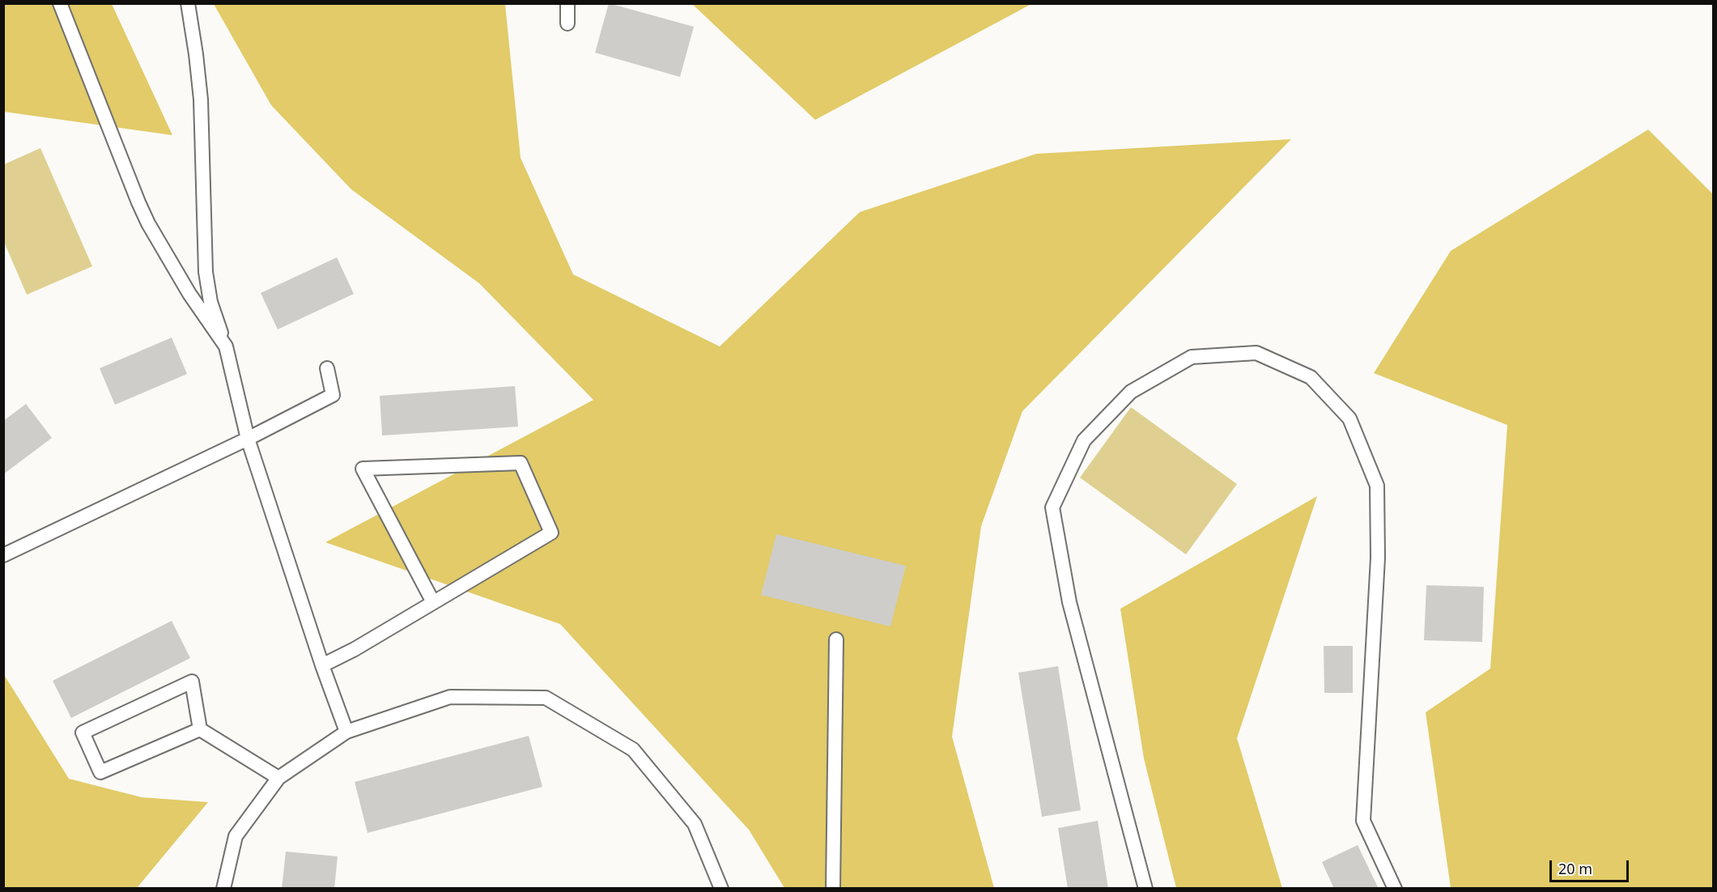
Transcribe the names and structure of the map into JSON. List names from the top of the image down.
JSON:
{
  "scale_bar": "20 m"
}
